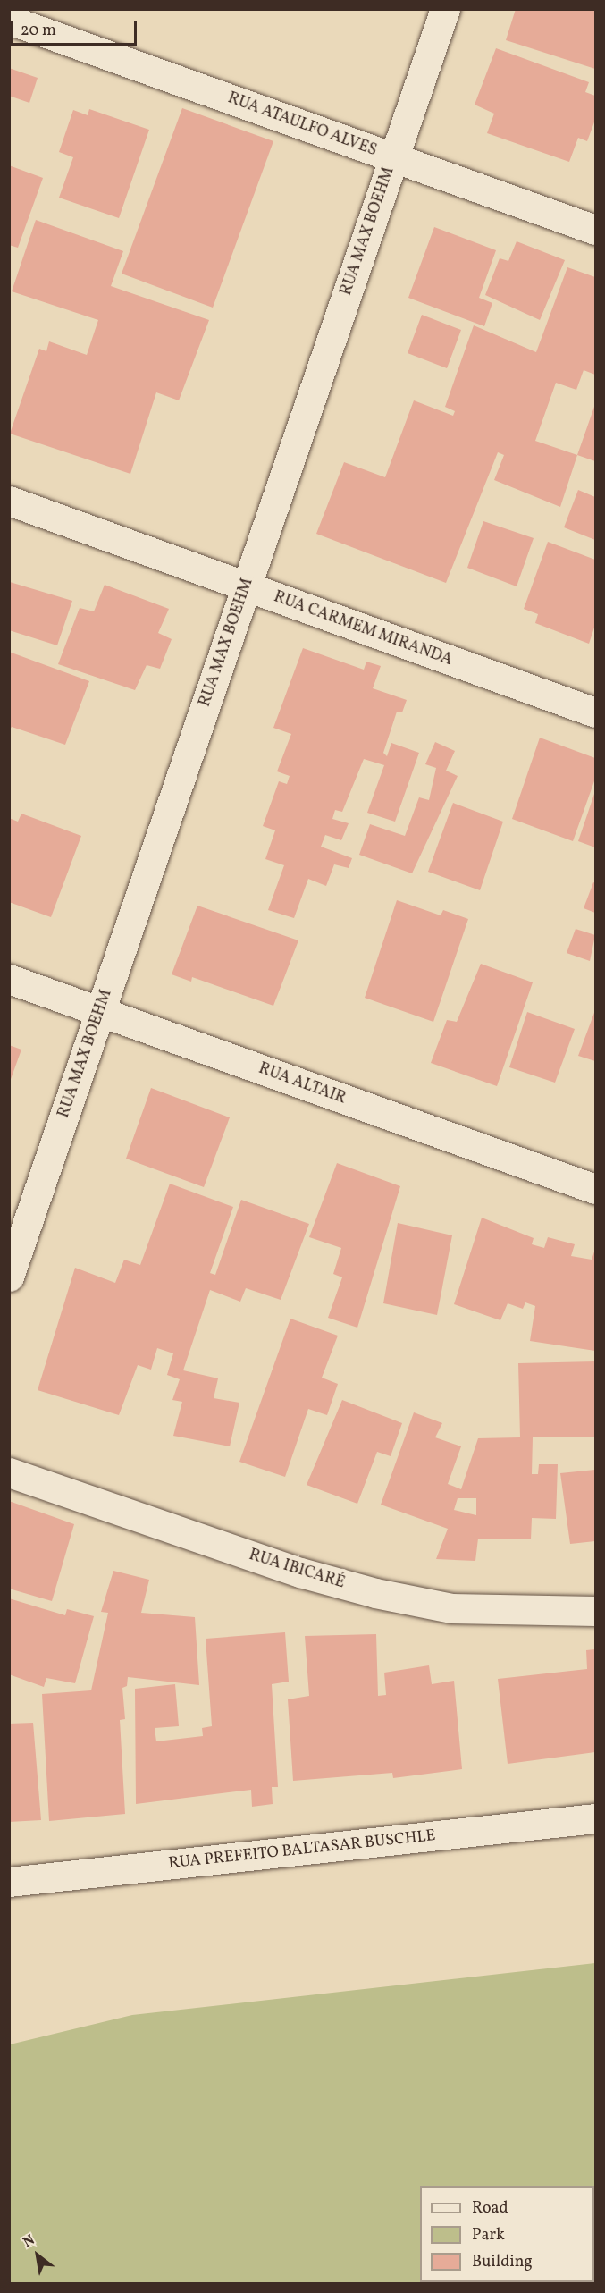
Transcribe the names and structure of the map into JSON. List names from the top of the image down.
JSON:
{
  "streets": {
    "street": [
      "RUA ATAULFO ALVES",
      "RUA MAX BOEHM",
      "RUA CARMEM MIRANDA",
      "RUA ALTAIR",
      "RUA IBICARÉ",
      "RUA PREFEITO BALTASAR BUSCHLE"
    ]
  },
  "crossings": [
    ["RUA ATAULFO ALVES", "RUA MAX BOEHM"],
    ["RUA MAX BOEHM", "RUA CARMEM MIRANDA"],
    ["RUA MAX BOEHM", "RUA ALTAIR"]
  ],
  "legend": ["Road", "Park", "Building"],
  "scale_bar": "20 m",
  "north": "top left"
}
